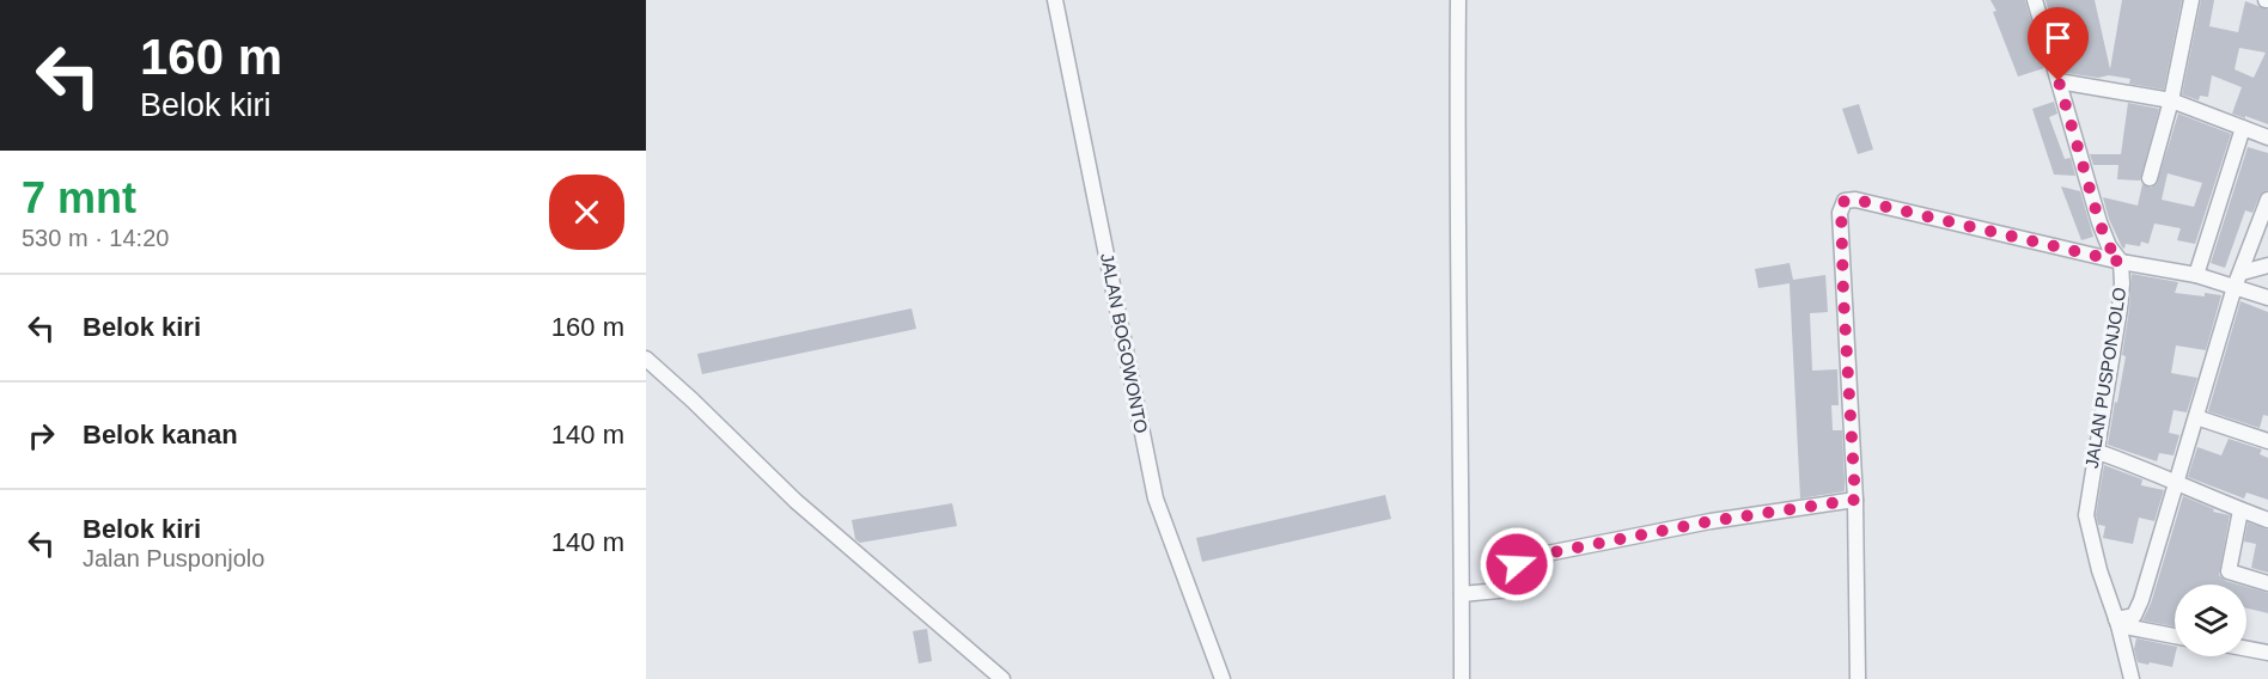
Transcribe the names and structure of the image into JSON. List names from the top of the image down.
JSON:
{
  "streets": {
    "street": ["JALAN BOGOWONTO", "JALAN PUSPONJOLO"]
  },
  "page": {
    "turn": ["160 m", "Belok kiri"],
    "heading": ["7 mnt", "530 m · 14:20"],
    "list": [
      {
        "name": "Belok kiri",
        "value": "160 m"
      },
      {
        "name": "Belok kanan",
        "value": "140 m"
      },
      {
        "name": "Belok kiri",
        "note": "Jalan Pusponjolo",
        "value": "140 m"
      }
    ]
  }
}
